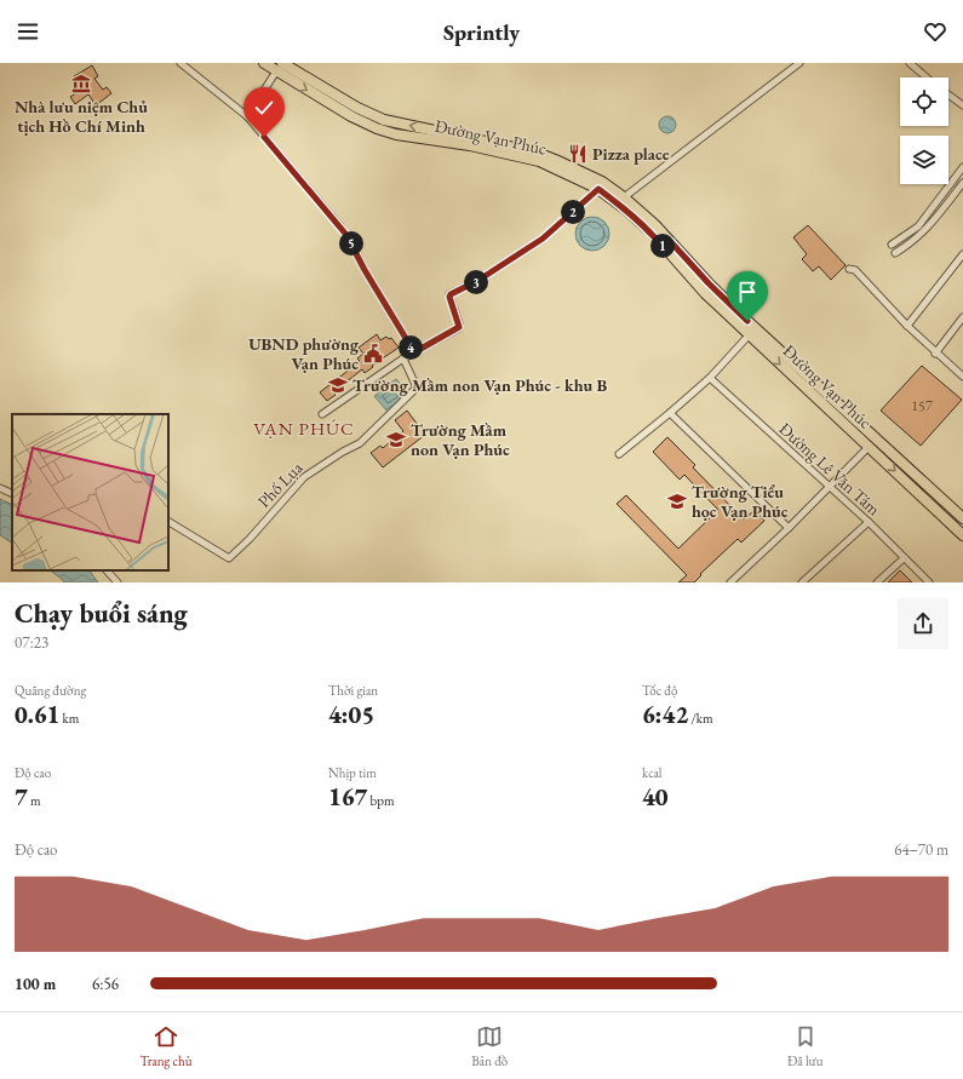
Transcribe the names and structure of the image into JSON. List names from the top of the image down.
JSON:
{
  "streets": {
    "main road": ["Đường Vạn Phúc"],
    "street": ["Đường Lê Văn Tám", "Phố Lụa"]
  },
  "districts": ["VẠN PHÚC"],
  "places": {
    "museum": ["Nhà lưu niệm Chủ tịch Hồ Chí Minh"],
    "restaurant": ["Pizza place"],
    "public building": ["UBND phường Vạn Phúc"],
    "school or university": ["Trường Mầm non Vạn Phúc - khu B", "Trường Mầm non Vạn Phúc", "Trường Tiểu học Vạn Phúc"]
  },
  "house_numbers": ["157"],
  "page": {
    "header": "Sprintly",
    "pins": [
      "2",
      "5",
      "1",
      "3",
      "4"
    ],
    "heading": ["Chạy buổi sáng", "07:23"],
    "stats": [
      ["Quãng đường", "0.61 km"],
      ["Thời gian", "4:05"],
      ["Tốc độ", "6:42 /km"],
      ["Độ cao", "7 m"],
      ["Nhịp tim", "167 bpm"],
      ["kcal", "40"]
    ],
    "chart": ["Độ cao", "64–70 m"],
    "list": [
      {
        "name": "100 m",
        "note": "6:56"
      }
    ],
    "tabs": ["Trang chủ", "Bản đồ", "Đã lưu"]
  }
}
